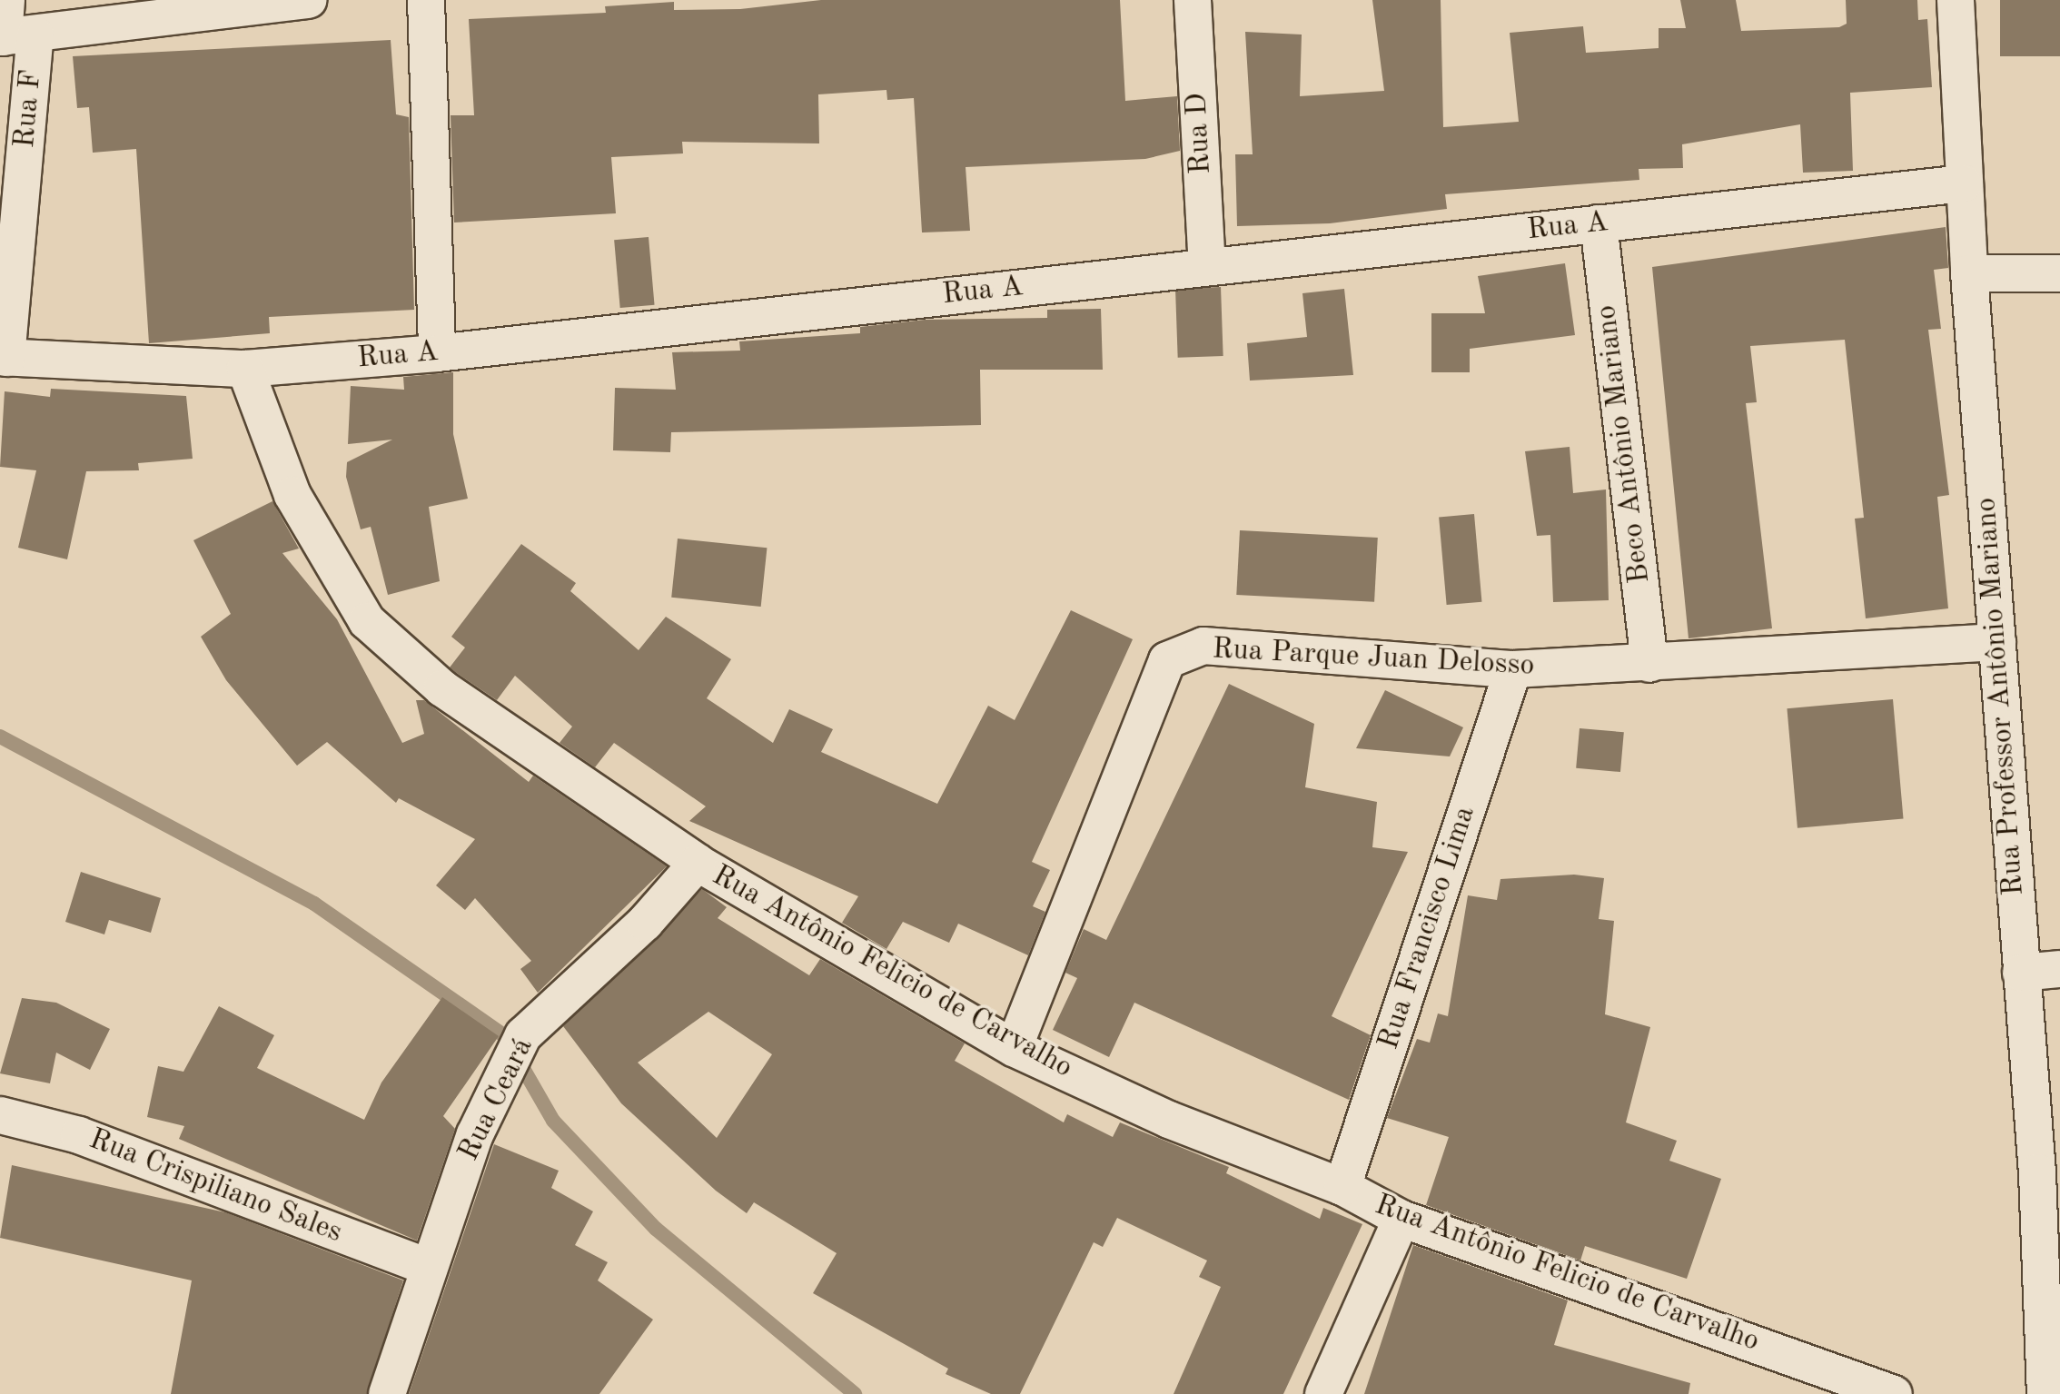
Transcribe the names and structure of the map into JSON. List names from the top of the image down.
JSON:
{
  "streets": {
    "street": [
      "Rua F",
      "Rua D",
      "Rua A",
      "Beco Antônio Mariano",
      "Rua Parque Juan Delosso",
      "Rua Professor Antônio Mariano",
      "Rua Francisco Lima",
      "Rua Antônio Felicio de Carvalho",
      "Rua Ceará",
      "Rua Crispiliano Sales"
    ]
  },
  "crossings": [
    ["Rua F", "Rua A"],
    ["Rua D", "Rua A"],
    ["Rua A", "Beco Antônio Mariano"],
    ["Rua A", "Rua Professor Antônio Mariano"],
    ["Rua A", "Rua Antônio Felicio de Carvalho"],
    ["Beco Antônio Mariano", "Rua Parque Juan Delosso"],
    ["Rua Parque Juan Delosso", "Rua Professor Antônio Mariano"],
    ["Rua Parque Juan Delosso", "Rua Francisco Lima"],
    ["Rua Parque Juan Delosso", "Rua Antônio Felicio de Carvalho"],
    ["Rua Francisco Lima", "Rua Antônio Felicio de Carvalho"],
    ["Rua Antônio Felicio de Carvalho", "Rua Ceará"],
    ["Rua Ceará", "Rua Crispiliano Sales"]
  ]
}
